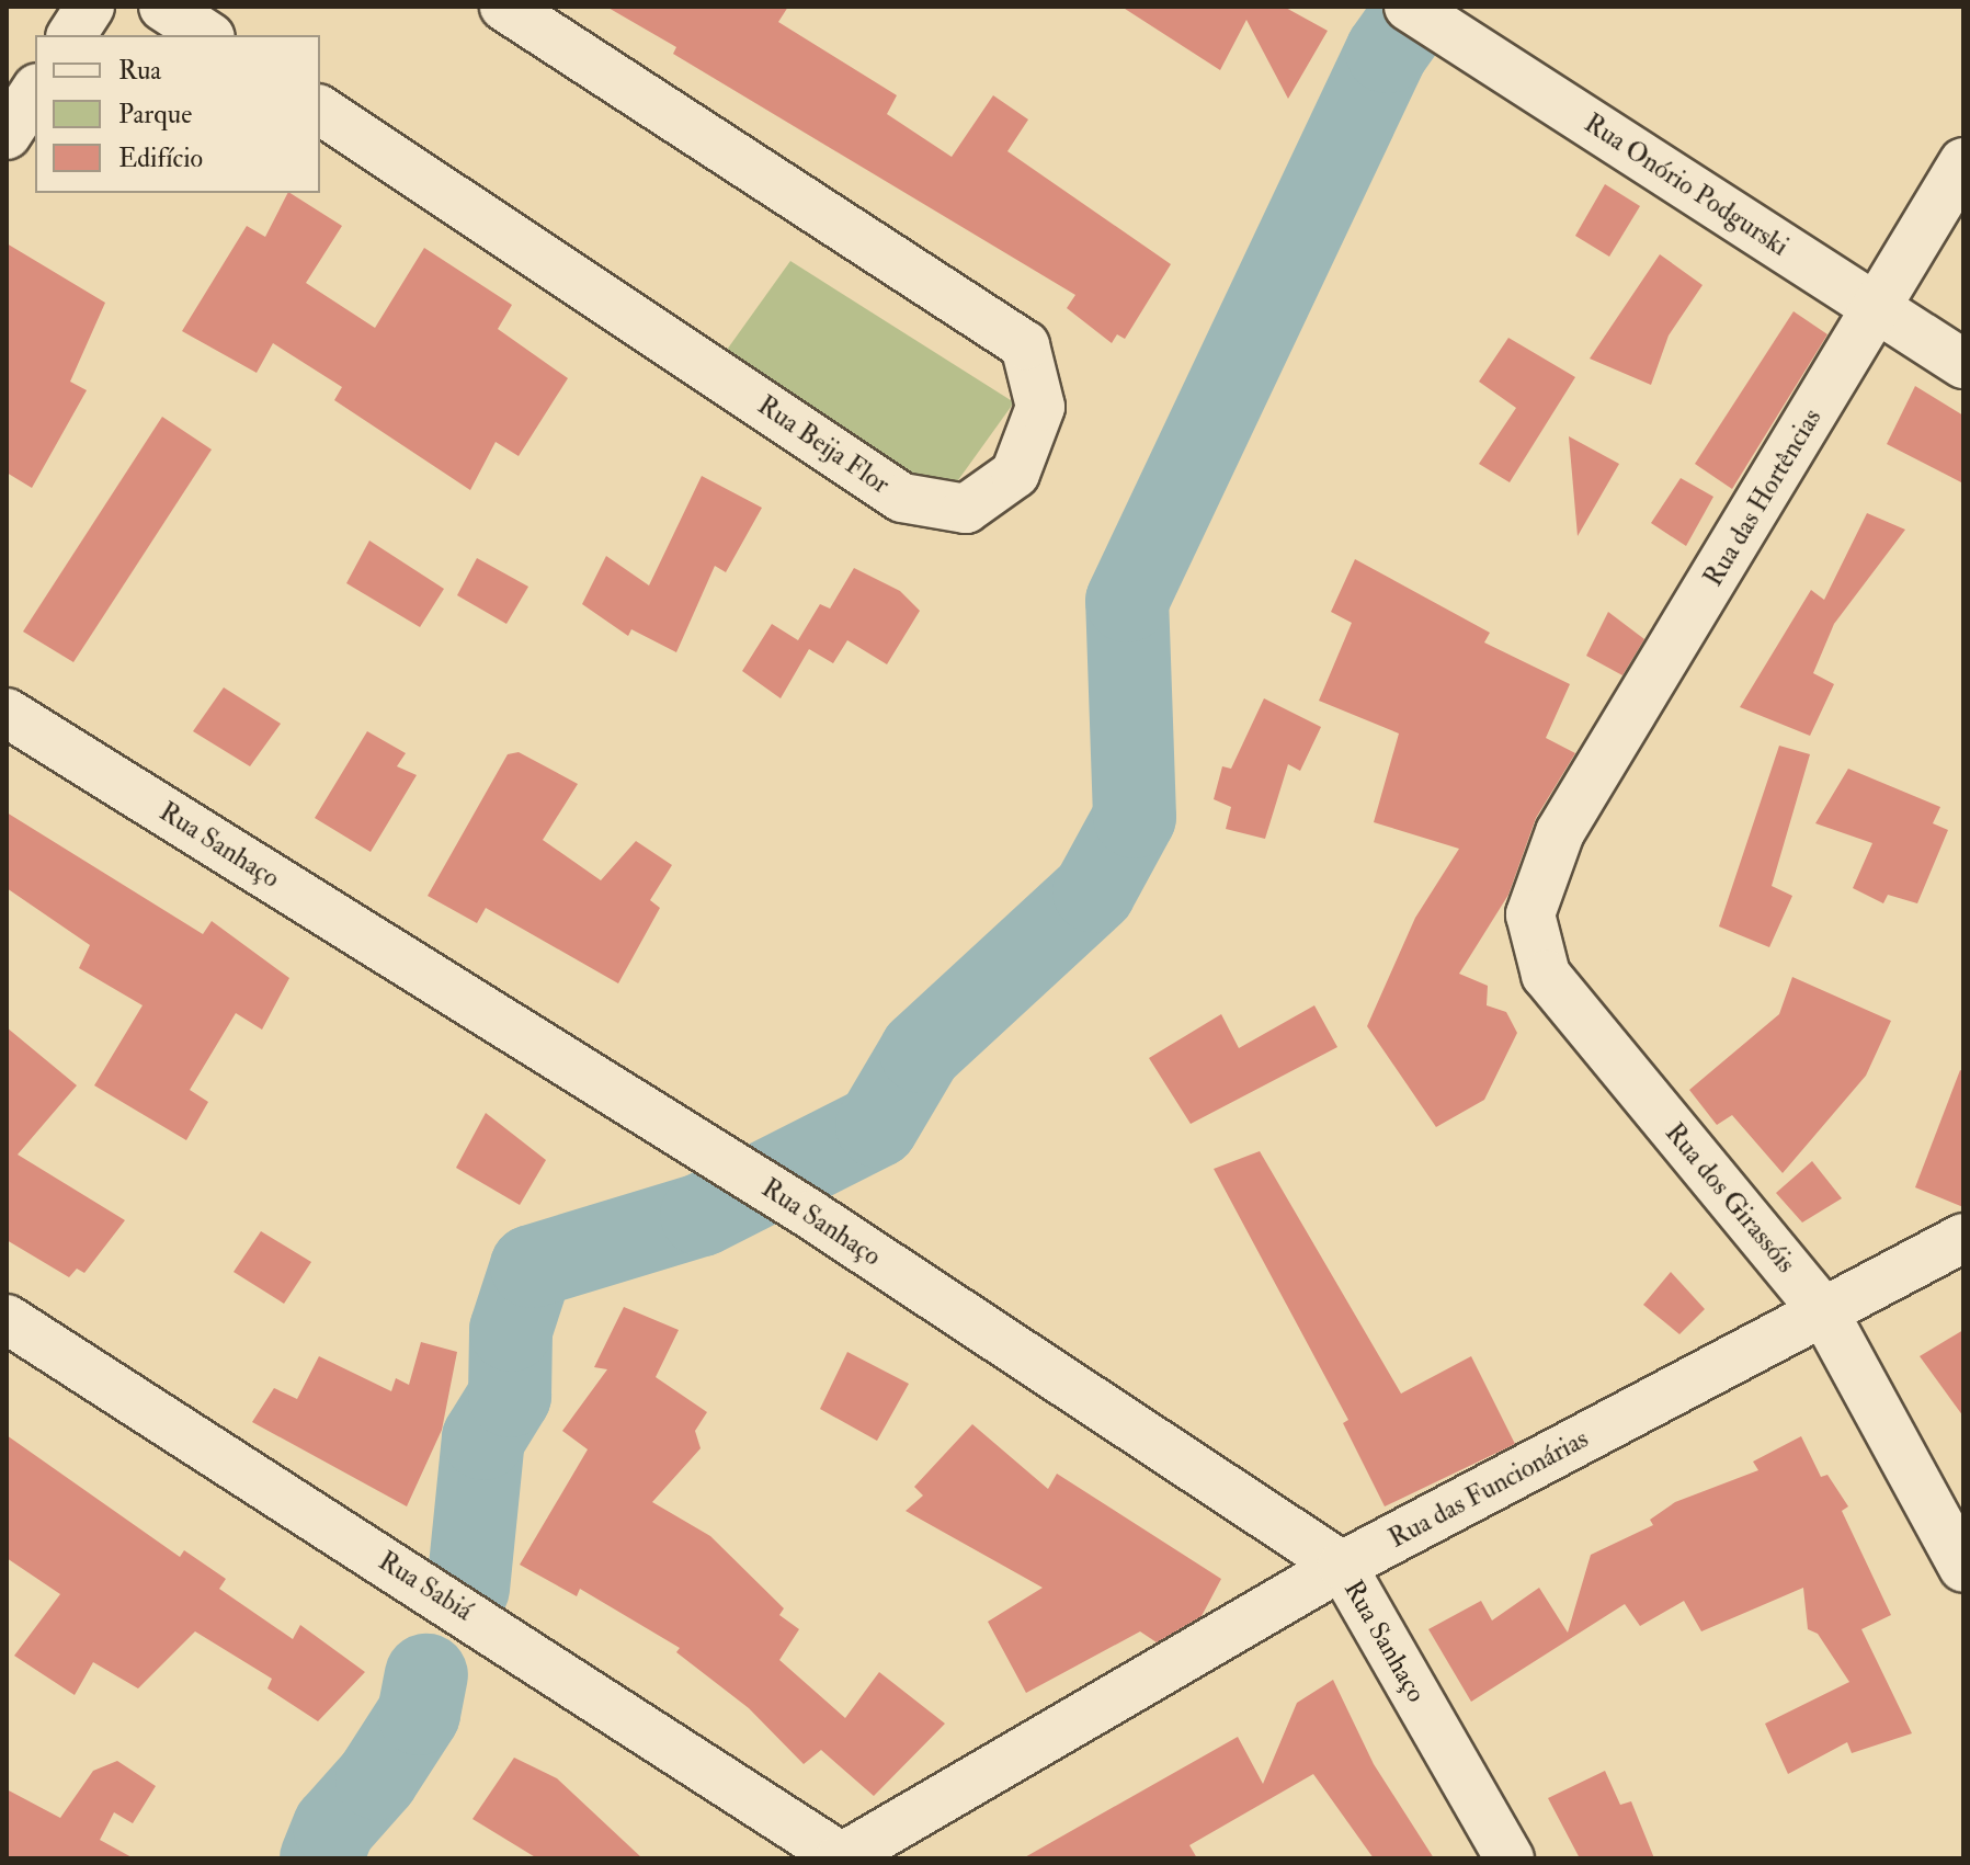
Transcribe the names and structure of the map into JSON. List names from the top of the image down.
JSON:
{
  "streets": {
    "street": [
      "Rua Onório Podgurski",
      "Rua Beija Flor",
      "Rua das Hortências",
      "Rua Sanhaço",
      "Rua dos Girassóis",
      "Rua das Funcionárias",
      "Rua Sabiá"
    ]
  },
  "crossings": [
    ["Rua Onório Podgurski", "Rua das Hortências"],
    ["Rua das Hortências", "Rua dos Girassóis"],
    ["Rua Sanhaço", "Rua das Funcionárias"],
    ["Rua dos Girassóis", "Rua das Funcionárias"],
    ["Rua das Funcionárias", "Rua Sabiá"]
  ],
  "legend": ["Rua", "Parque", "Edifício"]
}
